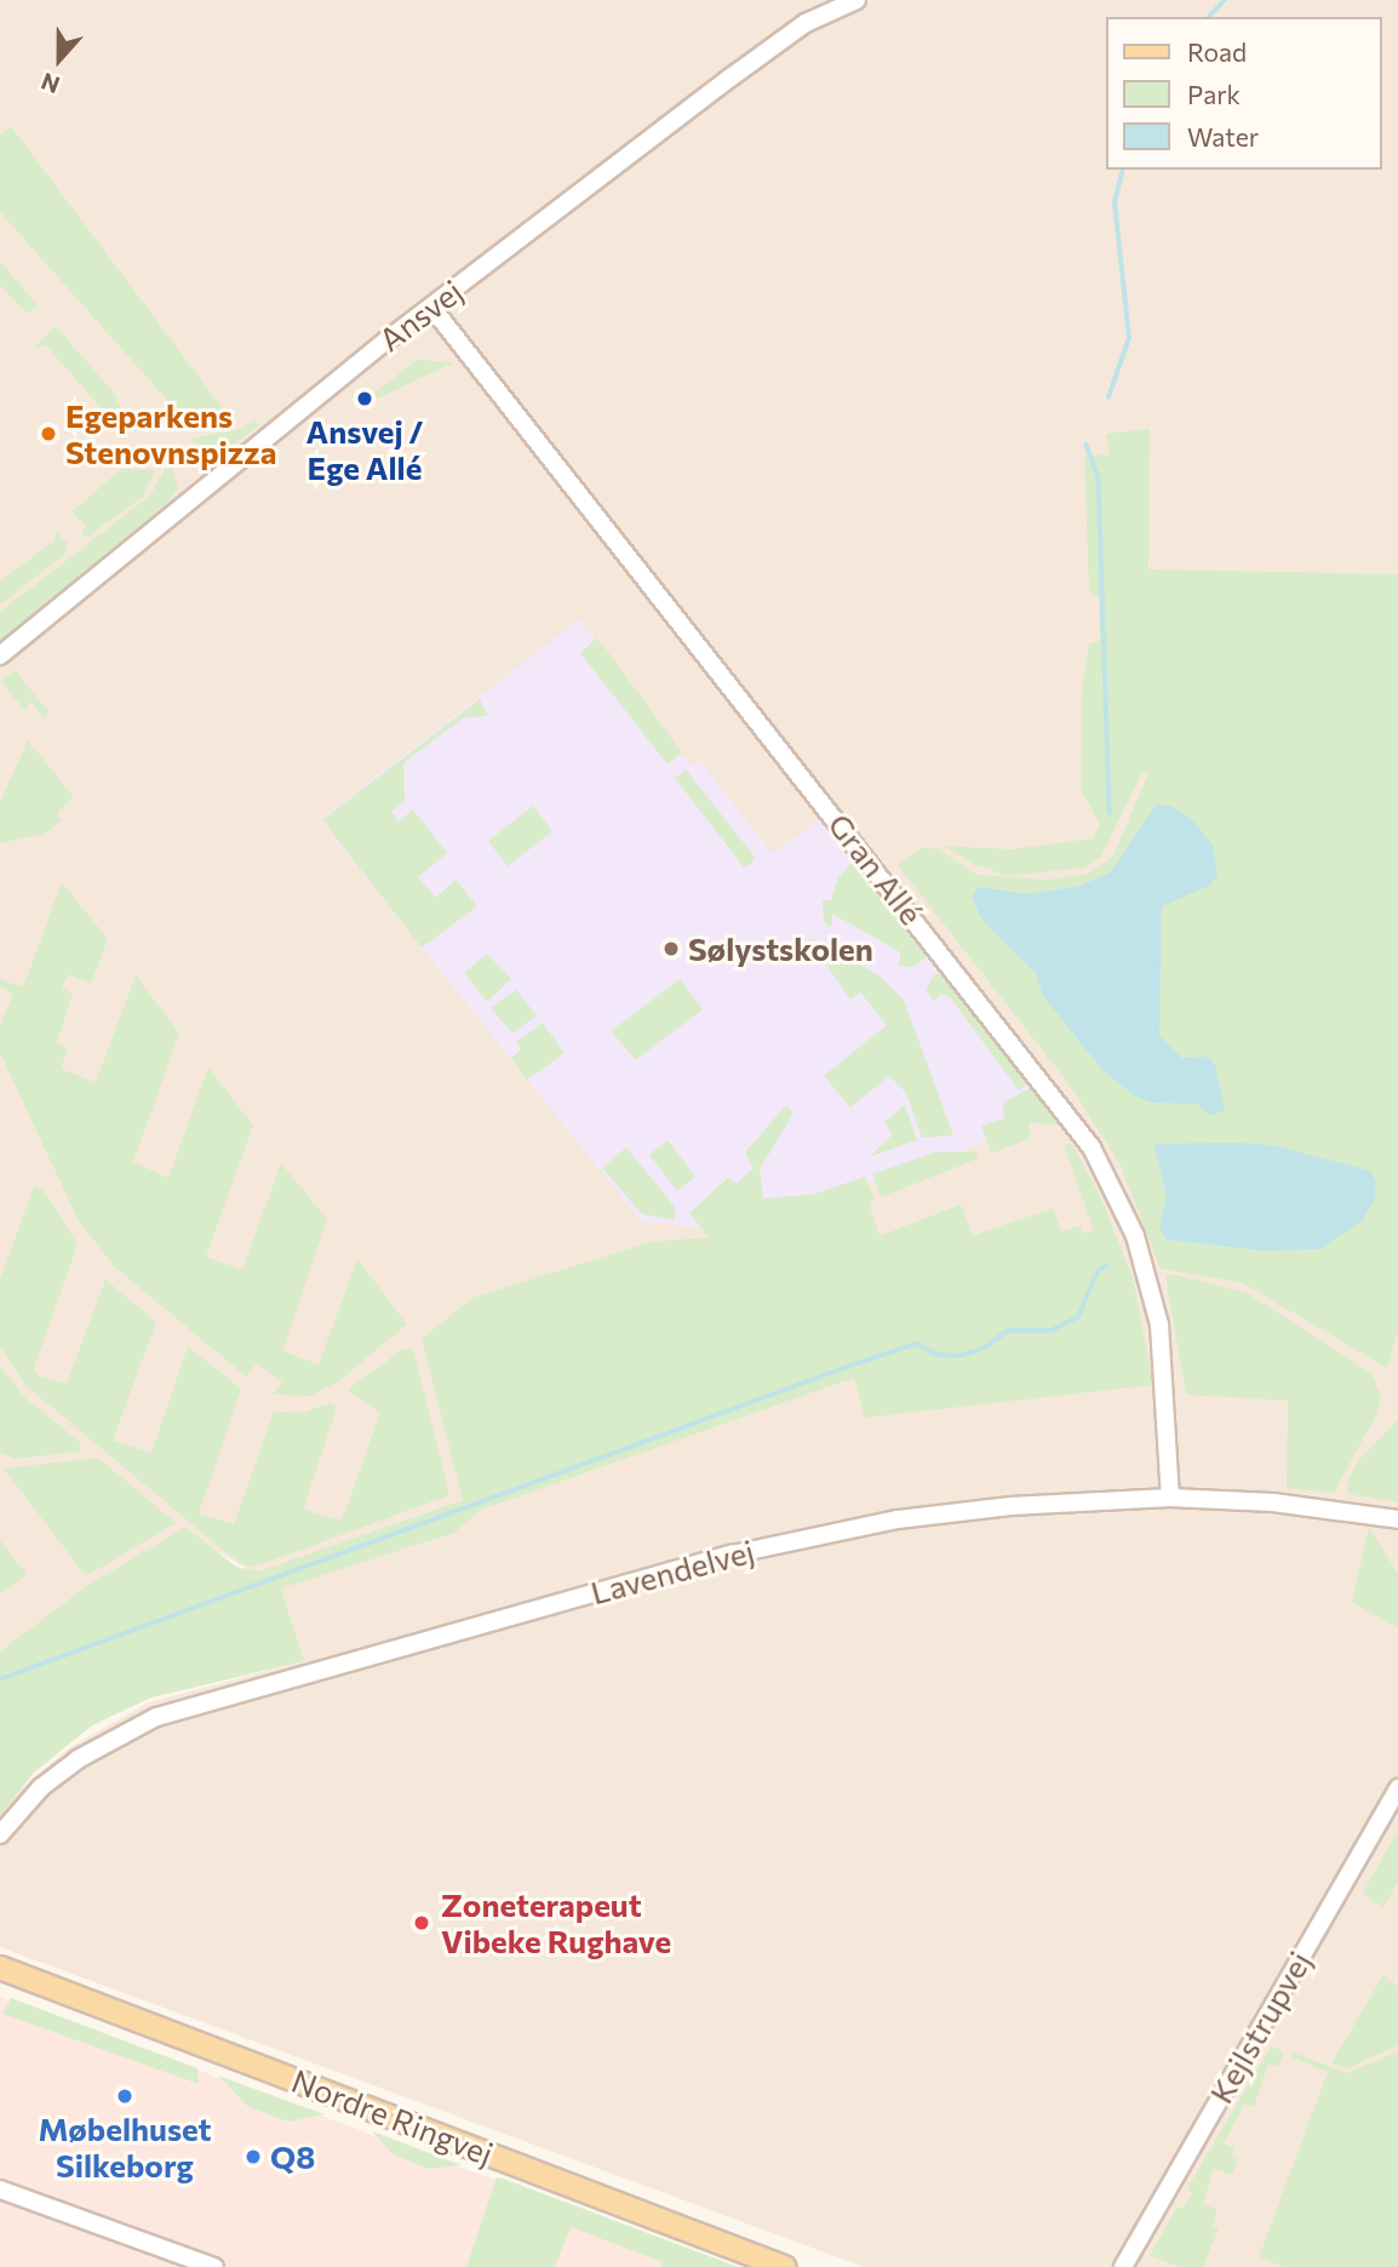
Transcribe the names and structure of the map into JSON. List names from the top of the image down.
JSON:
{
  "streets": {
    "main road": ["Nordre Ringvej"],
    "street": [
      "Ansvej",
      "Gran Allé",
      "Lavendelvej",
      "Kejlstrupvej"
    ]
  },
  "crossings": [
    ["Ansvej", "Gran Allé"],
    ["Gran Allé", "Lavendelvej"]
  ],
  "places": [
    "Ansvej / Ege Allé",
    "Egeparkens Stenovnspizza",
    "Sølystskolen",
    "Zoneterapeut Vibeke Rughave",
    "Møbelhuset Silkeborg",
    "Q8"
  ],
  "legend": ["Road", "Park", "Water"],
  "north": "bottom"
}
